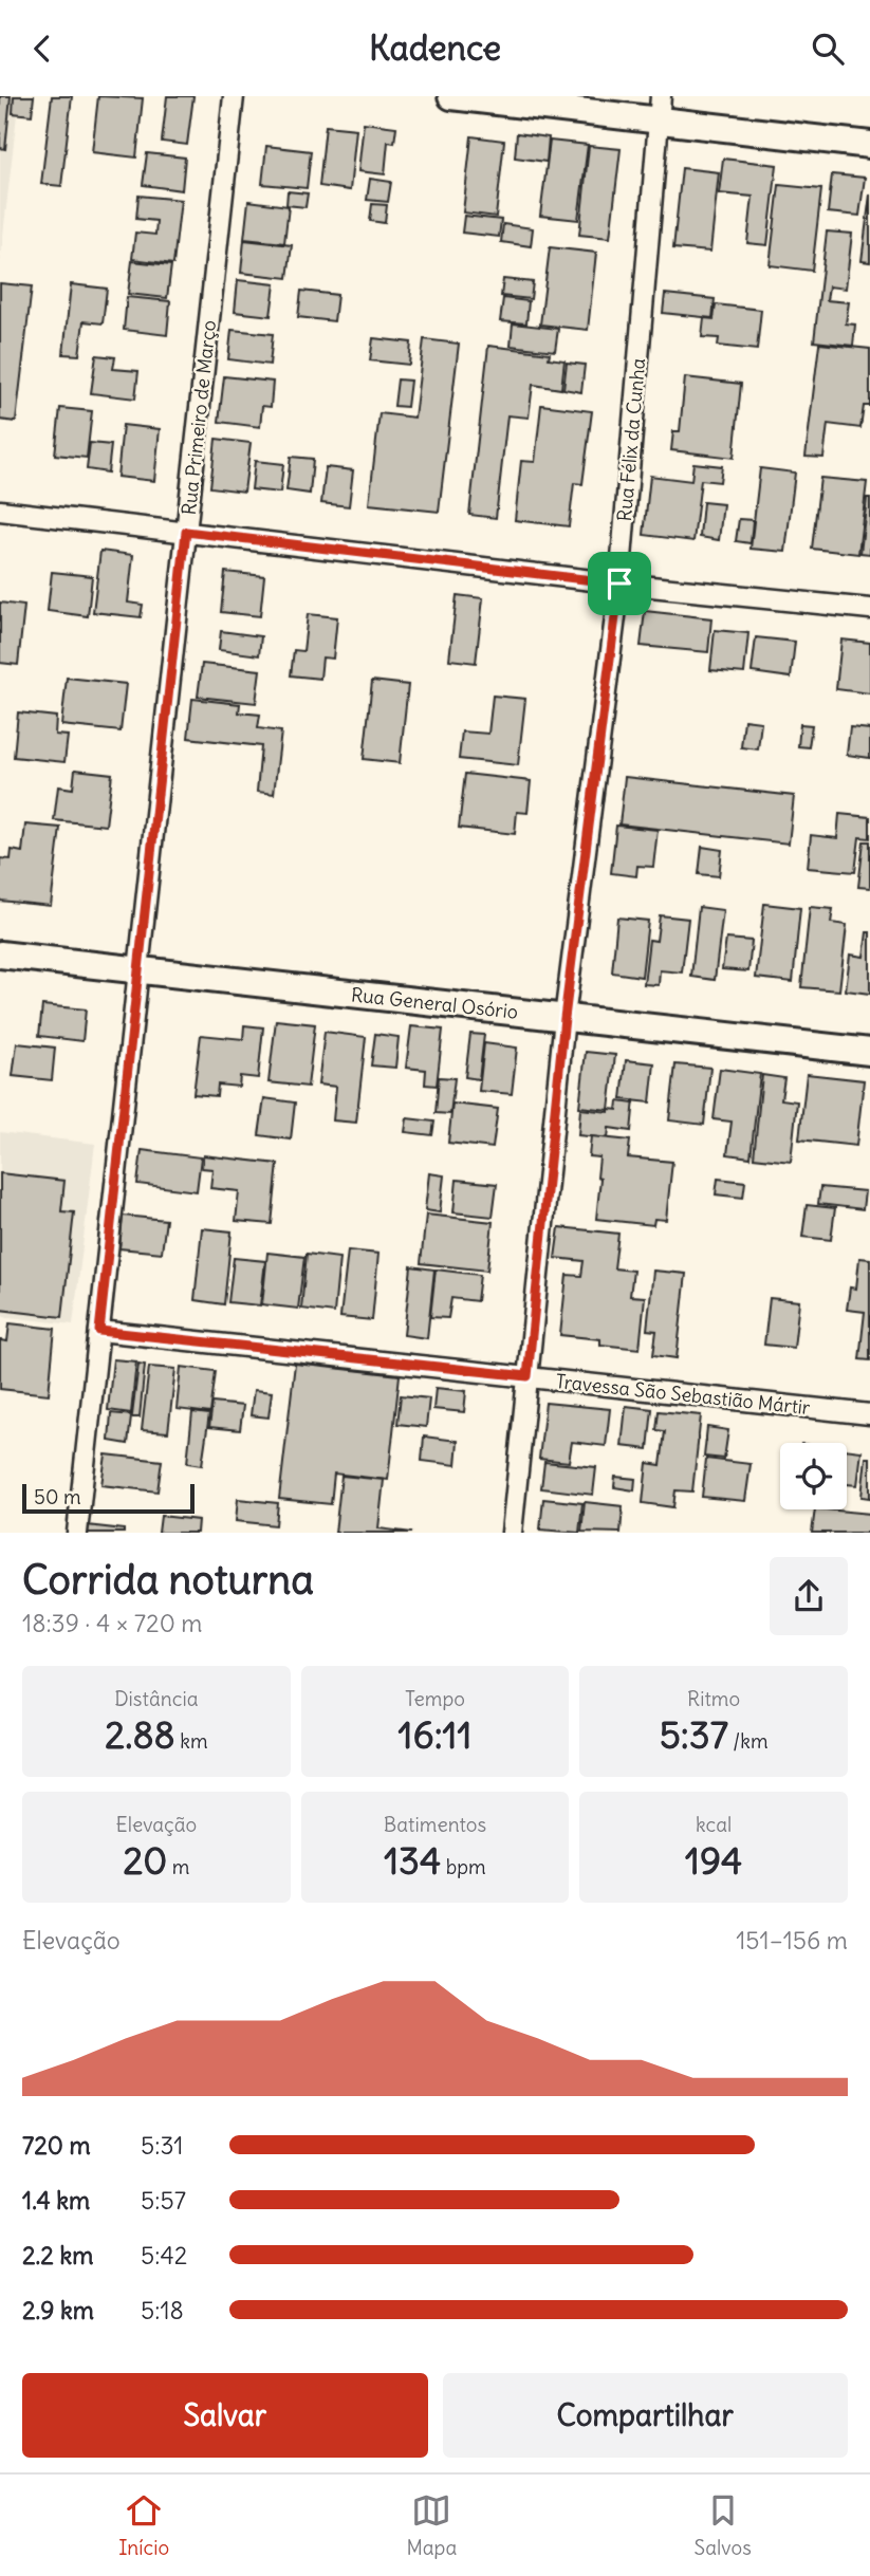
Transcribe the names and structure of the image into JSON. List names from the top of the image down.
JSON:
{
  "streets": {
    "street": [
      "Rua Primeiro de Março",
      "Rua Félix da Cunha",
      "Rua General Osório",
      "Travessa São Sebastião Mártir"
    ]
  },
  "crossings": [
    ["Rua Primeiro de Março", "Rua General Osório"],
    ["Rua Primeiro de Março", "Travessa São Sebastião Mártir"],
    ["Rua Félix da Cunha", "Rua General Osório"],
    ["Rua Félix da Cunha", "Travessa São Sebastião Mártir"]
  ],
  "scale_bar": "50 m",
  "page": {
    "header": "Kadence",
    "scale": "50 m",
    "heading": ["Corrida noturna", "18:39 · 4 × 720 m"],
    "stats": [
      ["Distância", "2.88 km"],
      ["Tempo", "16:11"],
      ["Ritmo", "5:37 /km"],
      ["Elevação", "20 m"],
      ["Batimentos", "134 bpm"],
      ["kcal", "194"]
    ],
    "chart": ["Elevação", "151–156 m"],
    "list": [
      {
        "name": "720 m",
        "note": "5:31"
      },
      {
        "name": "1.4 km",
        "note": "5:57"
      },
      {
        "name": "2.2 km",
        "note": "5:42"
      },
      {
        "name": "2.9 km",
        "note": "5:18"
      }
    ],
    "buttons": ["Salvar", "Compartilhar"],
    "tabs": ["Início", "Mapa", "Salvos"]
  }
}
